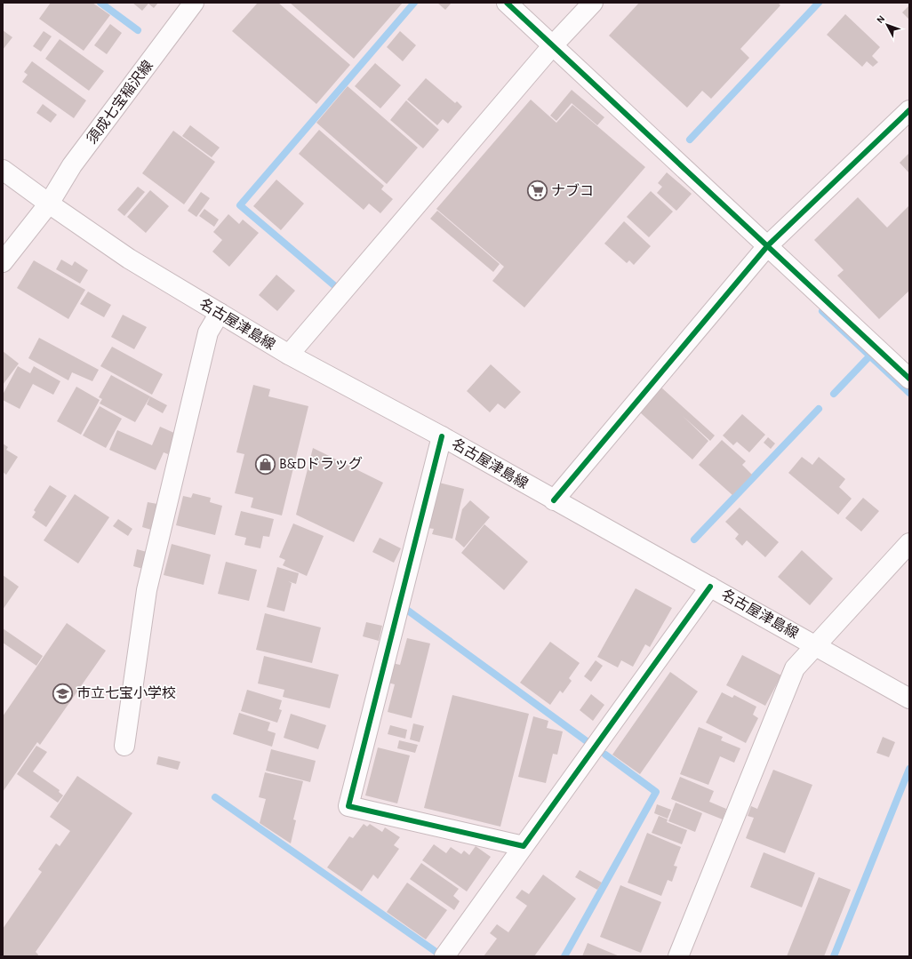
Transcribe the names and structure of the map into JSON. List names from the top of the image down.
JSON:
{
  "streets": {
    "street": ["須成七宝稲沢線", "名古屋津島線"]
  },
  "crossings": [
    ["須成七宝稲沢線", "名古屋津島線"]
  ],
  "places": {
    "supermarket": ["ナブコ"],
    "shop": ["B&Dドラッグ"],
    "school or university": ["市立七宝小学校"]
  },
  "north": "top left"
}
